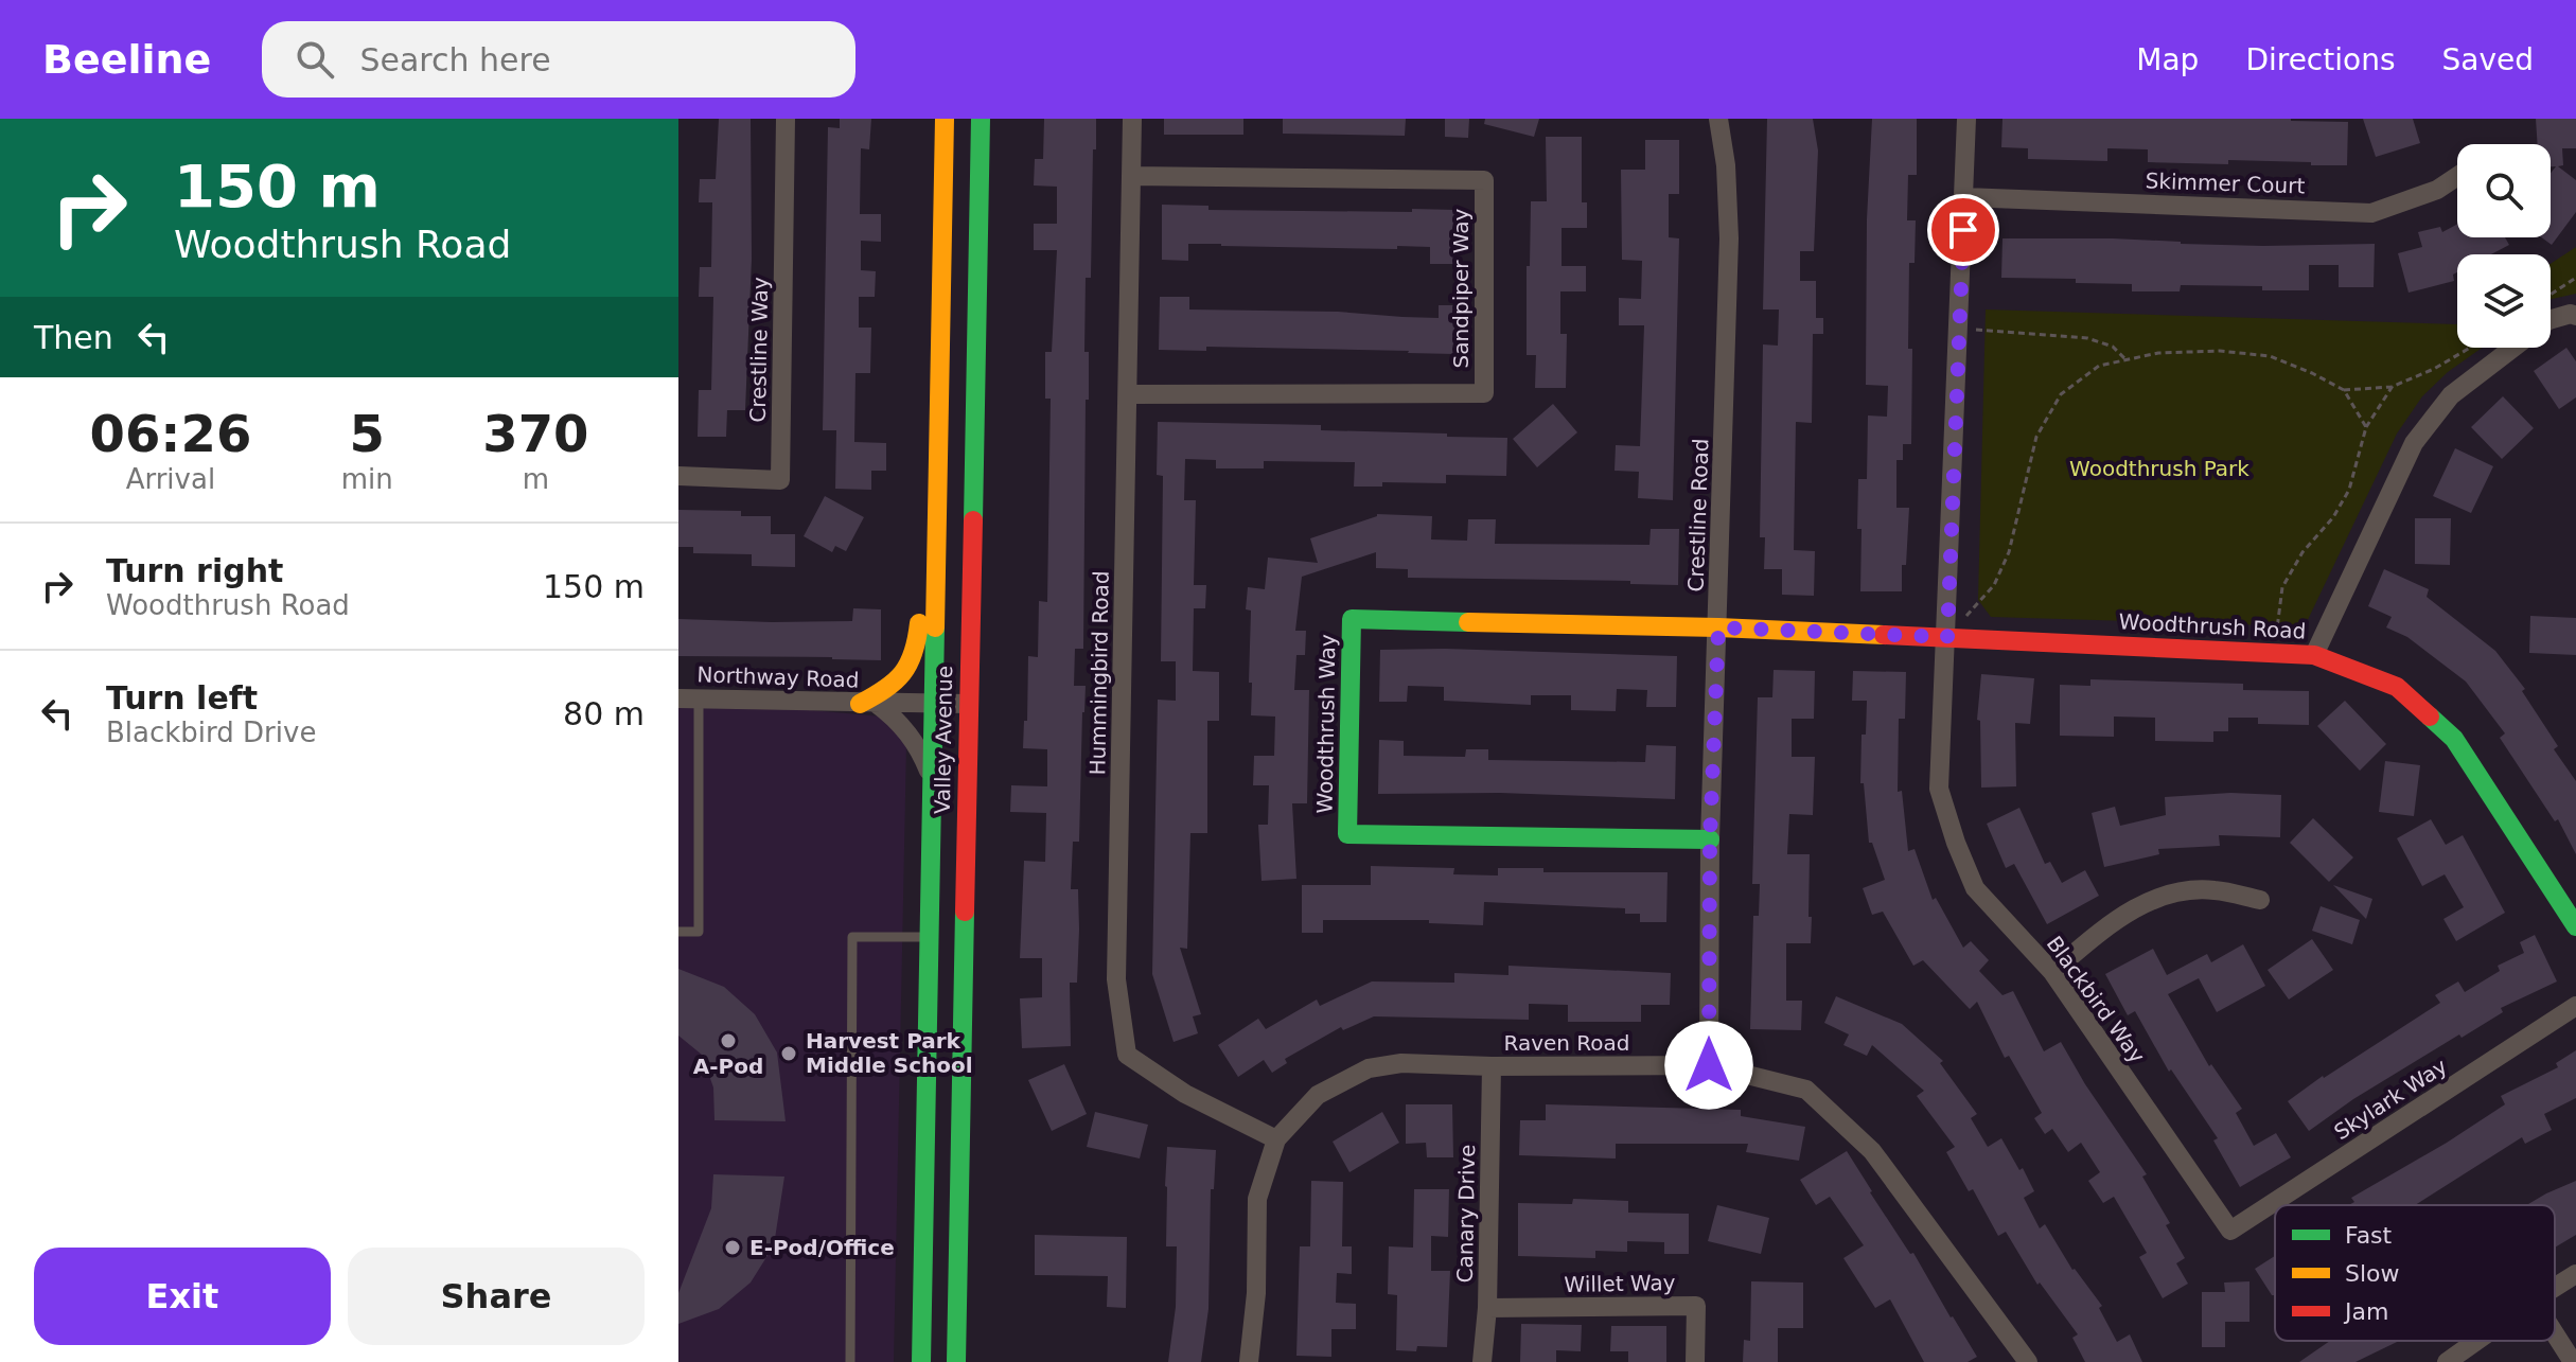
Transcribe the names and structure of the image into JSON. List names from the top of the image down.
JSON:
{
  "streets": {
    "main road": ["Woodthrush Road", "Woodthrush Way", "Valley Avenue"],
    "street": [
      "Skimmer Court",
      "Sandpiper Way",
      "Crestline Way",
      "Crestline Road",
      "Hummingbird Road",
      "Northway Road",
      "Blackbird Way",
      "Raven Road",
      "Skylark Way",
      "Canary Drive",
      "Willet Way"
    ]
  },
  "crossings": [
    ["Skimmer Court", "Blackbird Way"],
    ["Sandpiper Way", "Hummingbird Road"],
    ["Crestline Road", "Woodthrush Road"],
    ["Crestline Road", "Woodthrush Way"],
    ["Crestline Road", "Raven Road"],
    ["Woodthrush Road", "Woodthrush Way"],
    ["Woodthrush Road", "Blackbird Way"],
    ["Hummingbird Road", "Raven Road"],
    ["Northway Road", "Valley Avenue"],
    ["Blackbird Way", "Skylark Way"],
    ["Raven Road", "Canary Drive"],
    ["Canary Drive", "Willet Way"]
  ],
  "parks": ["Woodthrush Park"],
  "places": ["A-Pod", "Harvest Park Middle School", "E-Pod/Office"],
  "legend": ["Fast", "Slow", "Jam"],
  "page": {
    "header": "Beeline",
    "search": "Search here",
    "nav": ["Map", "Directions", "Saved"],
    "turn": ["150 m", "Woodthrush Road"],
    "then": "Then",
    "eta": [
      "06:26",
      "Arrival",
      "5",
      "min",
      "370",
      "m"
    ],
    "list": [
      {
        "name": "Turn right",
        "note": "Woodthrush Road",
        "value": "150 m"
      },
      {
        "name": "Turn left",
        "note": "Blackbird Drive",
        "value": "80 m"
      }
    ],
    "buttons": ["Exit", "Share"]
  }
}
